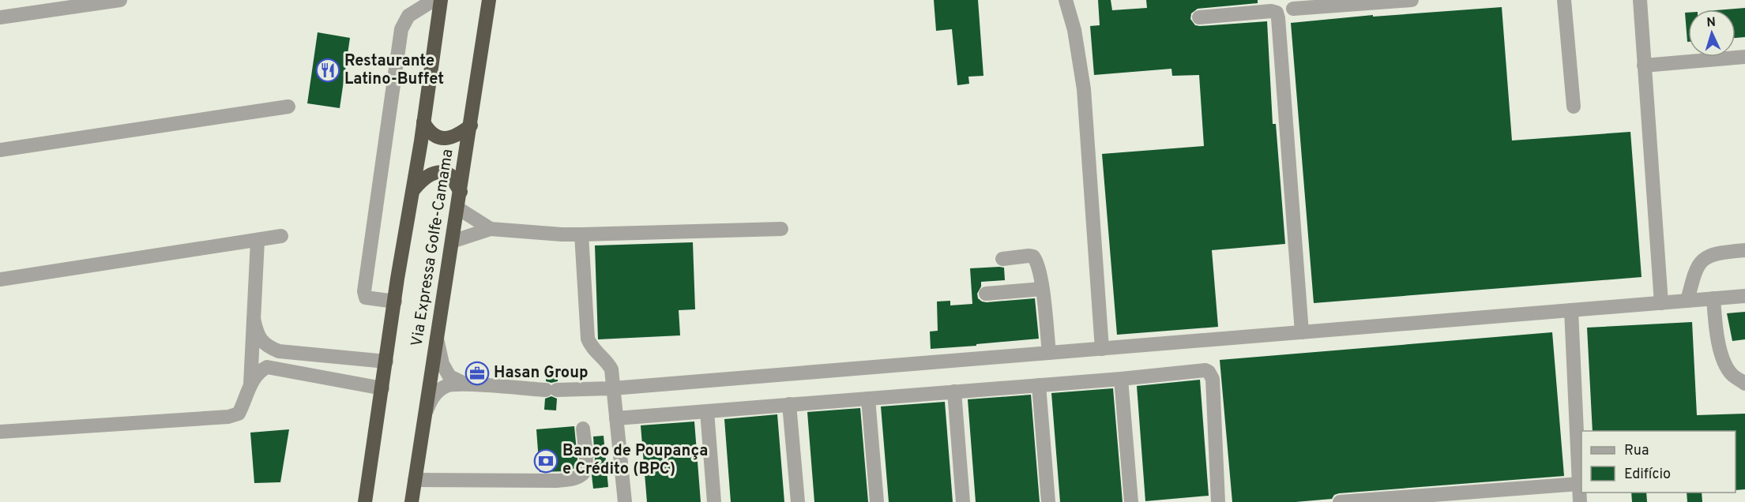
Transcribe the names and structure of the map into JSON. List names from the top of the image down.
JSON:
{
  "streets": {
    "highway": ["Via Expressa Golfe-Camama"]
  },
  "places": {
    "restaurant": ["Restaurante Latino-Buffet"],
    "office": ["Hasan Group"],
    "bank": ["Banco de Poupança e Crédito (BPC)"]
  },
  "legend": ["Rua", "Edifício"],
  "north": "top"
}
